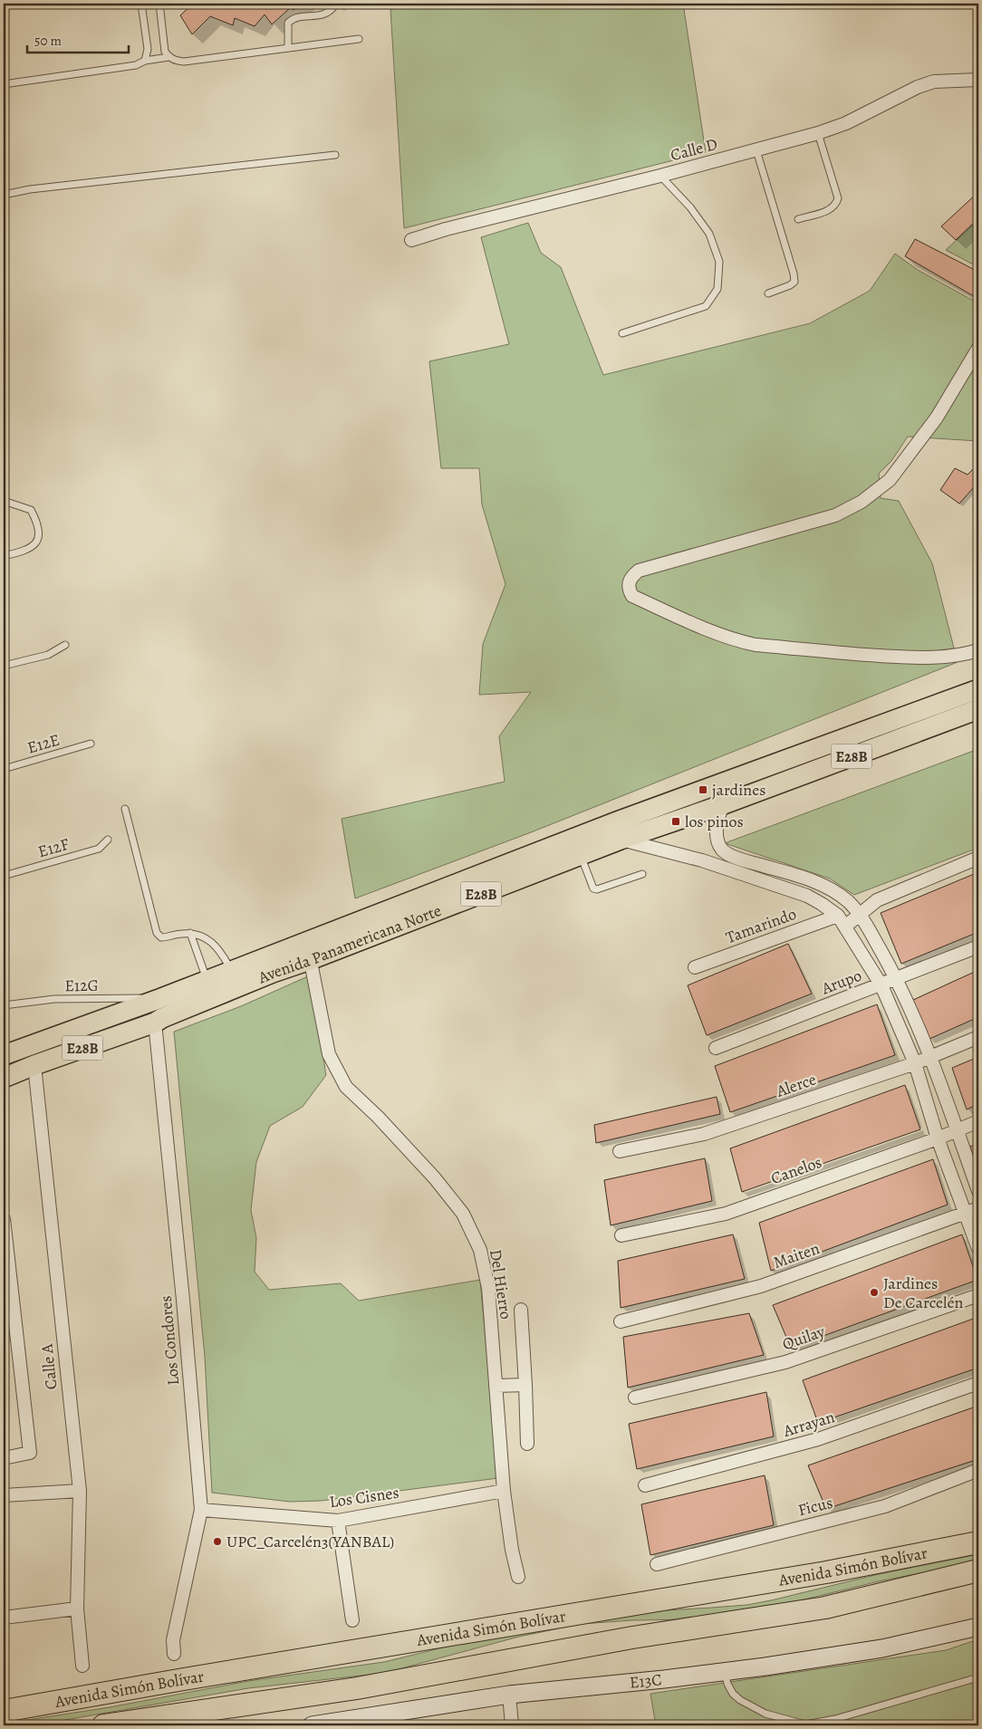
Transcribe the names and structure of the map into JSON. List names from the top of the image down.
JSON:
{
  "streets": {
    "highway": ["Avenida Simón Bolívar"],
    "main road": ["E28B", "Avenida Panamericana Norte"],
    "street": [
      "Calle D",
      "Tamarindo",
      "Arupo",
      "Alerce",
      "Canelos",
      "Maiten",
      "Del Hierro",
      "Quilay",
      "Los Condores",
      "Calle A",
      "Arrayan",
      "Los Cisnes",
      "Ficus",
      "E13C"
    ],
    "lane": ["E12E", "E12F", "E12G"]
  },
  "crossings": [
    ["Avenida Panamericana Norte", "E12G"],
    ["Avenida Panamericana Norte", "Del Hierro"],
    ["Avenida Panamericana Norte", "Los Condores"],
    ["Avenida Panamericana Norte", "Calle A"],
    ["Del Hierro", "Los Cisnes"],
    ["Los Condores", "Los Cisnes"]
  ],
  "places": {
    "transit": ["jardines", "los pinos"],
    "other": ["Jardines De Carcelén", "UPC_Carcelén3(YANBAL)"]
  },
  "scale_bar": "50 m"
}
